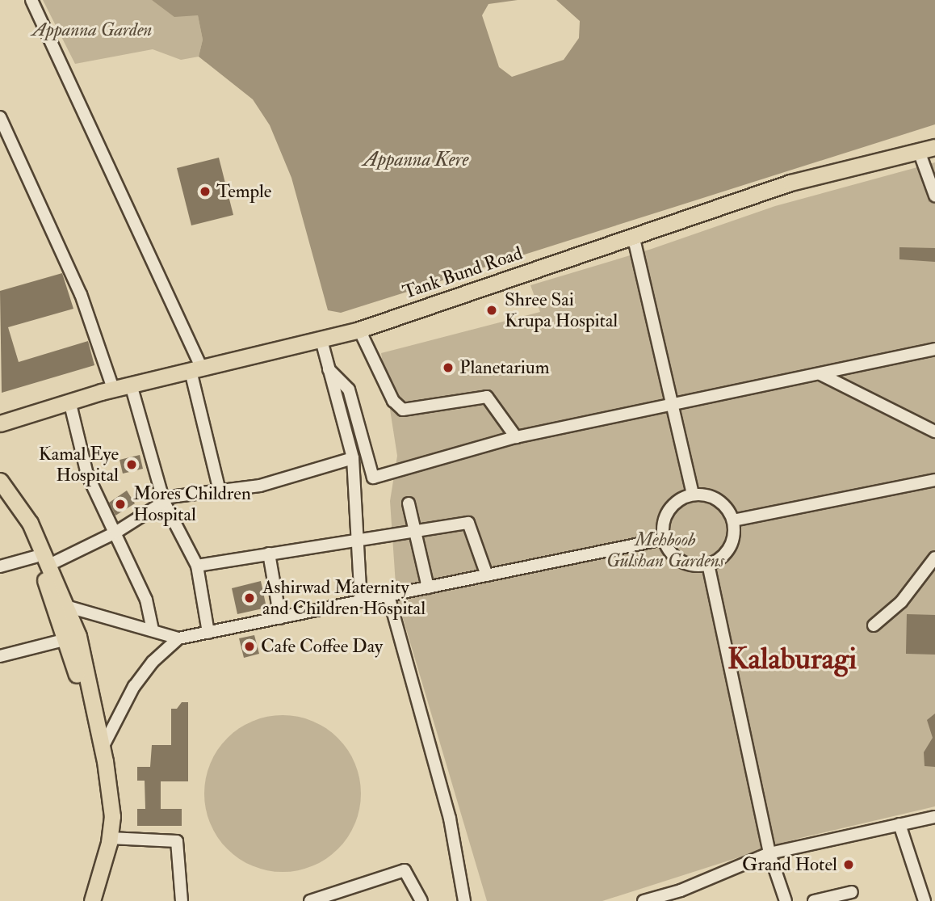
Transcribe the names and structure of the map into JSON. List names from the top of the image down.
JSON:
{
  "streets": {
    "main road": ["Tank Bund Road"]
  },
  "districts": ["Kalaburagi"],
  "water": ["Appanna Kere"],
  "parks": ["Appanna Garden", "Mehboob Gulshan Gardens"],
  "places": [
    "Temple",
    "Shree Sai Krupa Hospital",
    "Planetarium",
    "Kamal Eye Hospital",
    "Mores Children Hospital",
    "Ashirwad Maternity and Children Hospital",
    "Cafe Coffee Day",
    "Grand Hotel"
  ]
}
